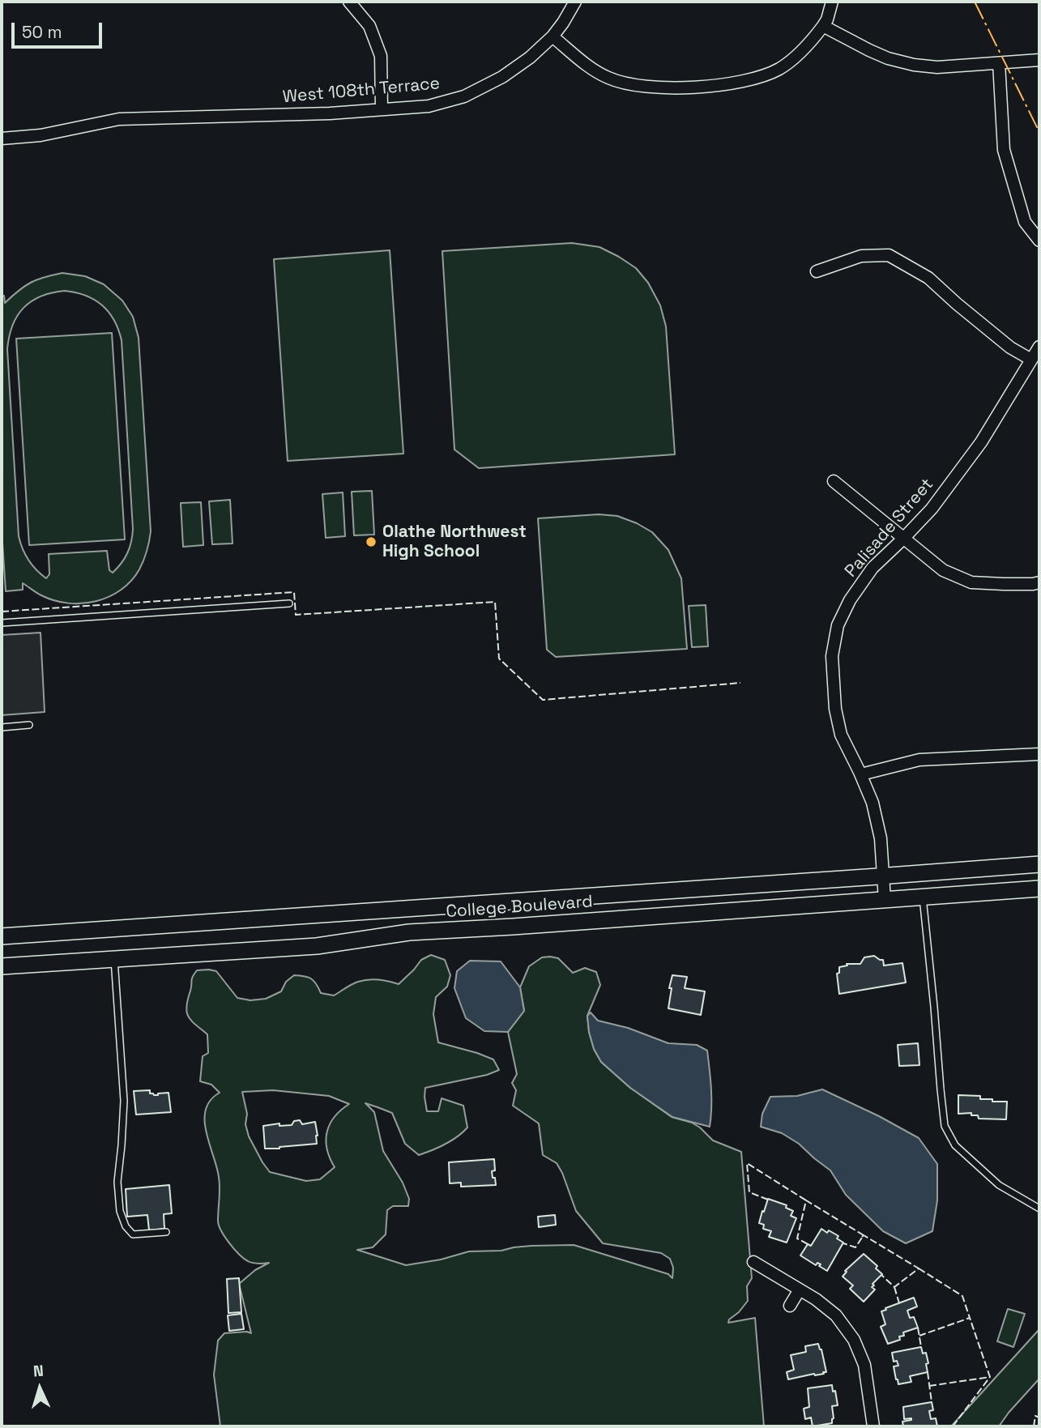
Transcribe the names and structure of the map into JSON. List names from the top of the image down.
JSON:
{
  "streets": {
    "main road": ["College Boulevard"],
    "street": ["West 108th Terrace", "Palisade Street"]
  },
  "crossings": [
    ["Palisade Street", "College Boulevard"]
  ],
  "places": ["Olathe Northwest High School"],
  "scale_bar": "50 m",
  "north": "top"
}
